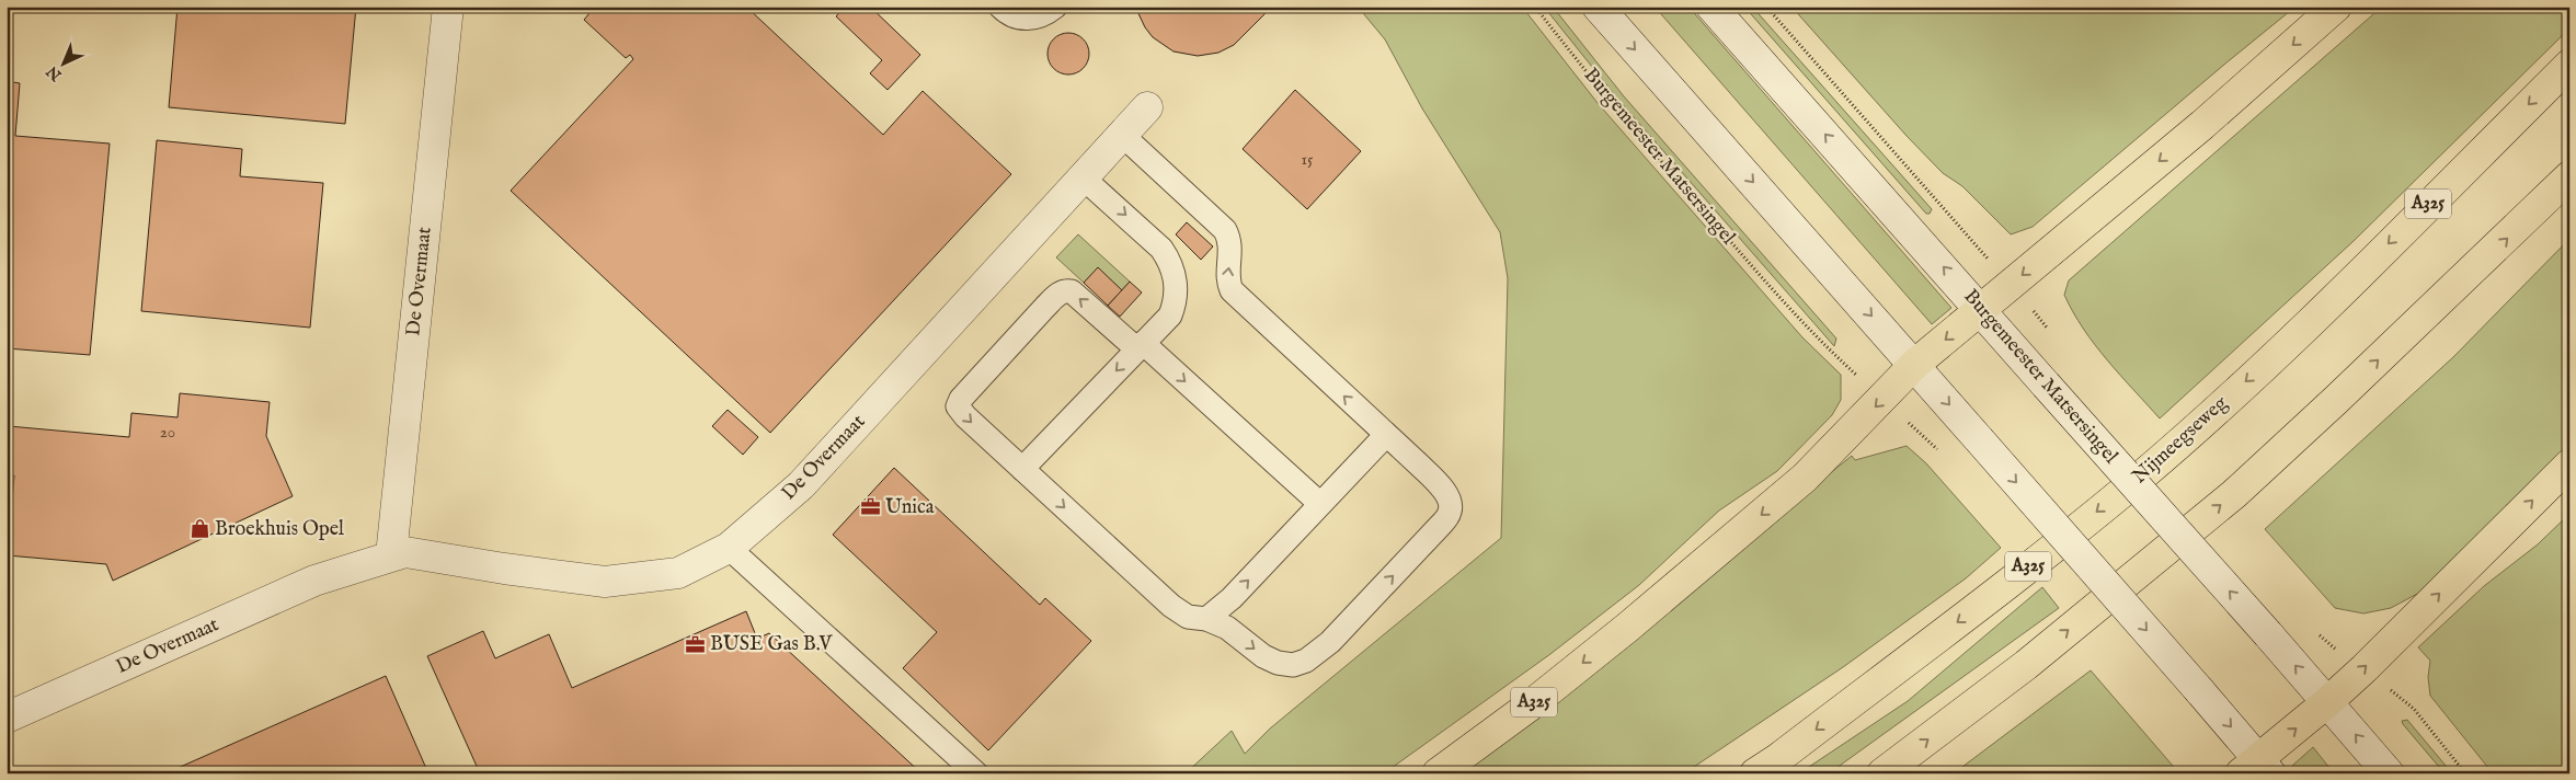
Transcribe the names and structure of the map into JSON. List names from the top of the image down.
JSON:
{
  "streets": {
    "highway": ["A325", "Nijmeegseweg"],
    "main road": ["Burgemeester Matsersingel", "De Overmaat"]
  },
  "crossings": [
    ["Burgemeester Matsersingel", "A325"]
  ],
  "places": {
    "office": ["Unica", "BUSE Gas B.V"],
    "shop": ["Broekhuis Opel"]
  },
  "house_numbers": ["15", "20"],
  "north": "bottom left"
}
